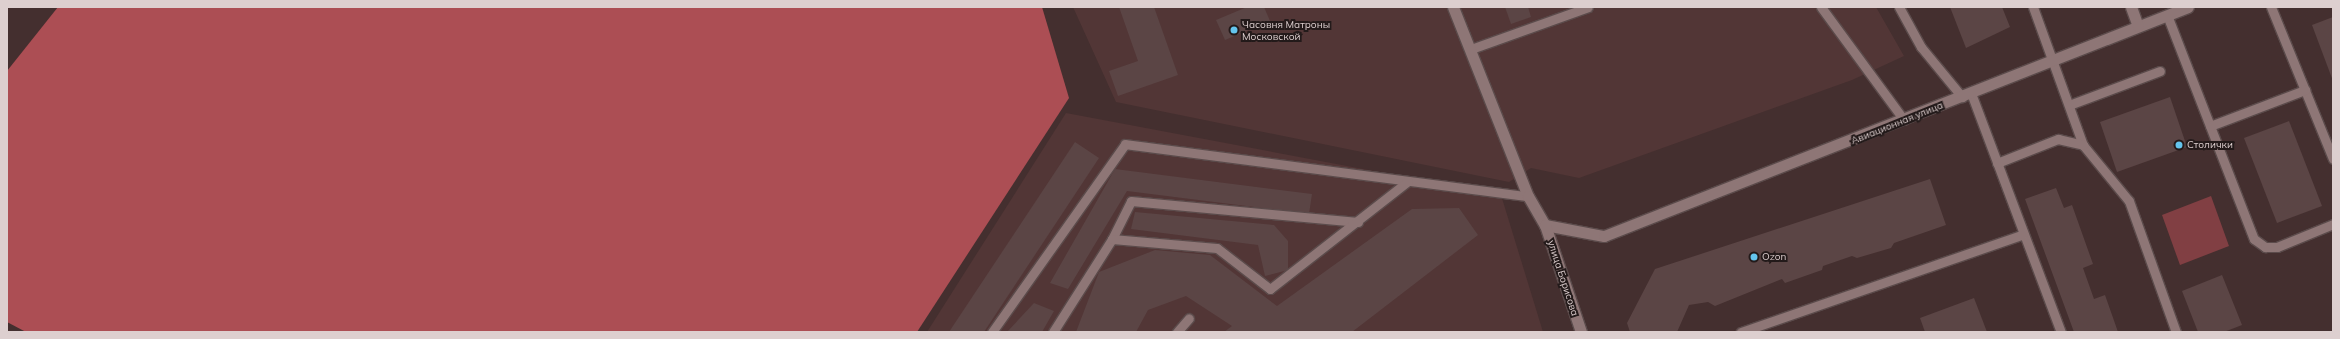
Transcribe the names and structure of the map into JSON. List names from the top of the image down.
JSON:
{
  "streets": {
    "street": ["Авиационная улица", "улица Борисова"]
  },
  "crossings": [
    ["Авиационная улица", "улица Борисова"]
  ],
  "places": ["Часовня Матроны Московской", "Столички", "Ozon"]
}
